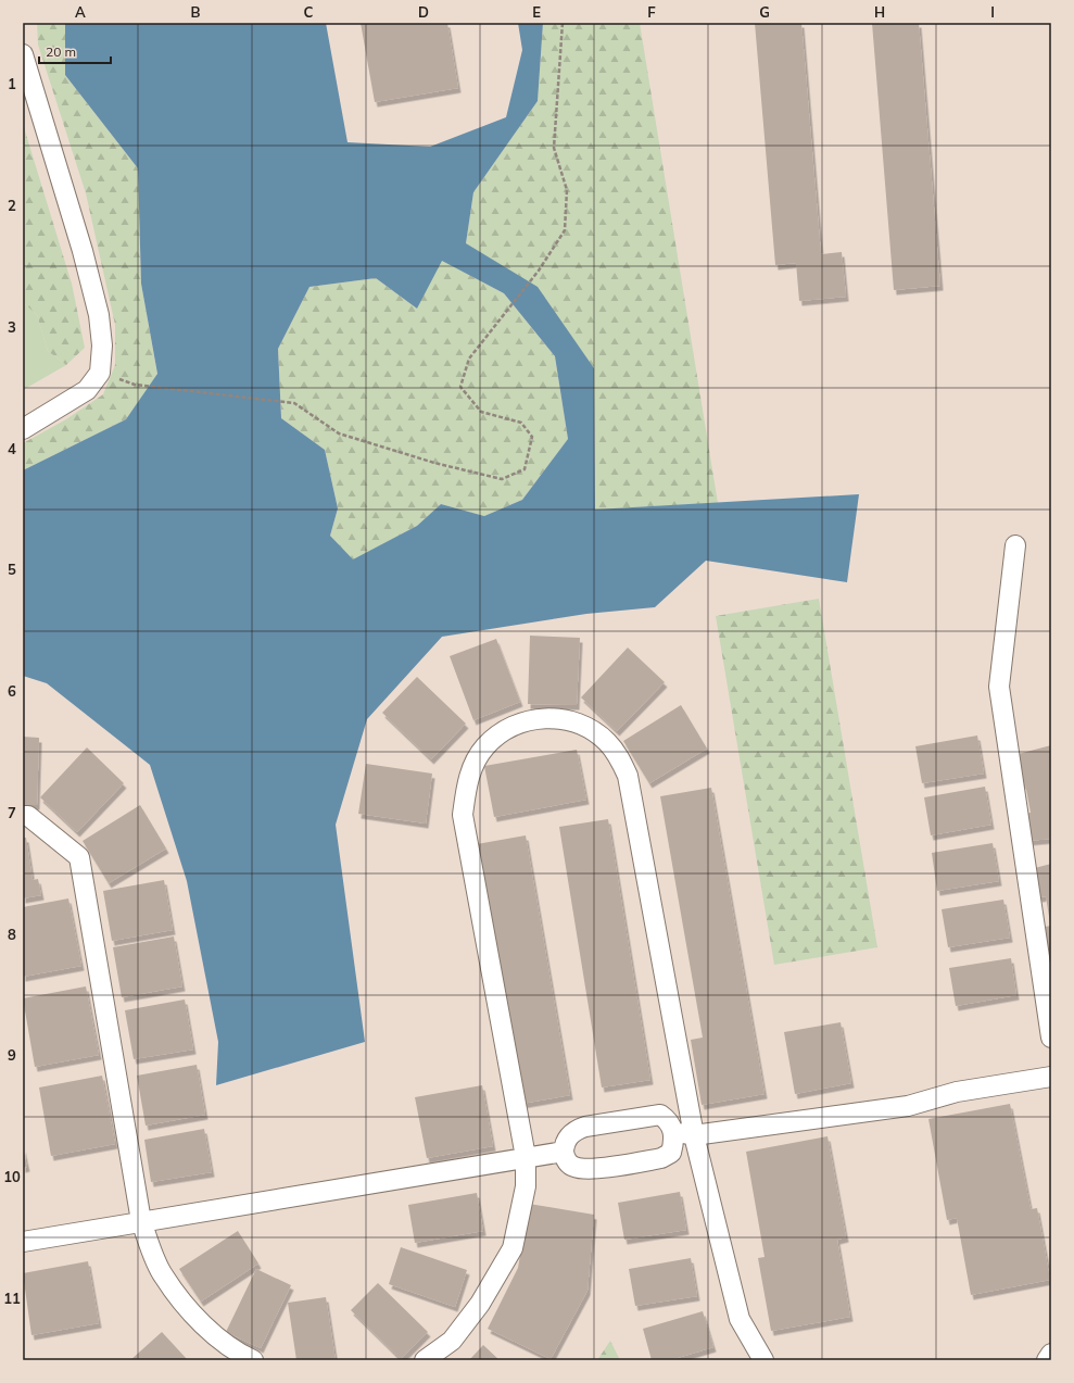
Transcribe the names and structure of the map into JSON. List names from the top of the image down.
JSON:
{
  "scale_bar": "20 m",
  "grid": {
    "columns": [
      "A",
      "B",
      "C",
      "D",
      "E",
      "F",
      "G",
      "H",
      "I"
    ],
    "rows": [
      "1",
      "2",
      "3",
      "4",
      "5",
      "6",
      "7",
      "8",
      "9",
      "10",
      "11"
    ]
  }
}
